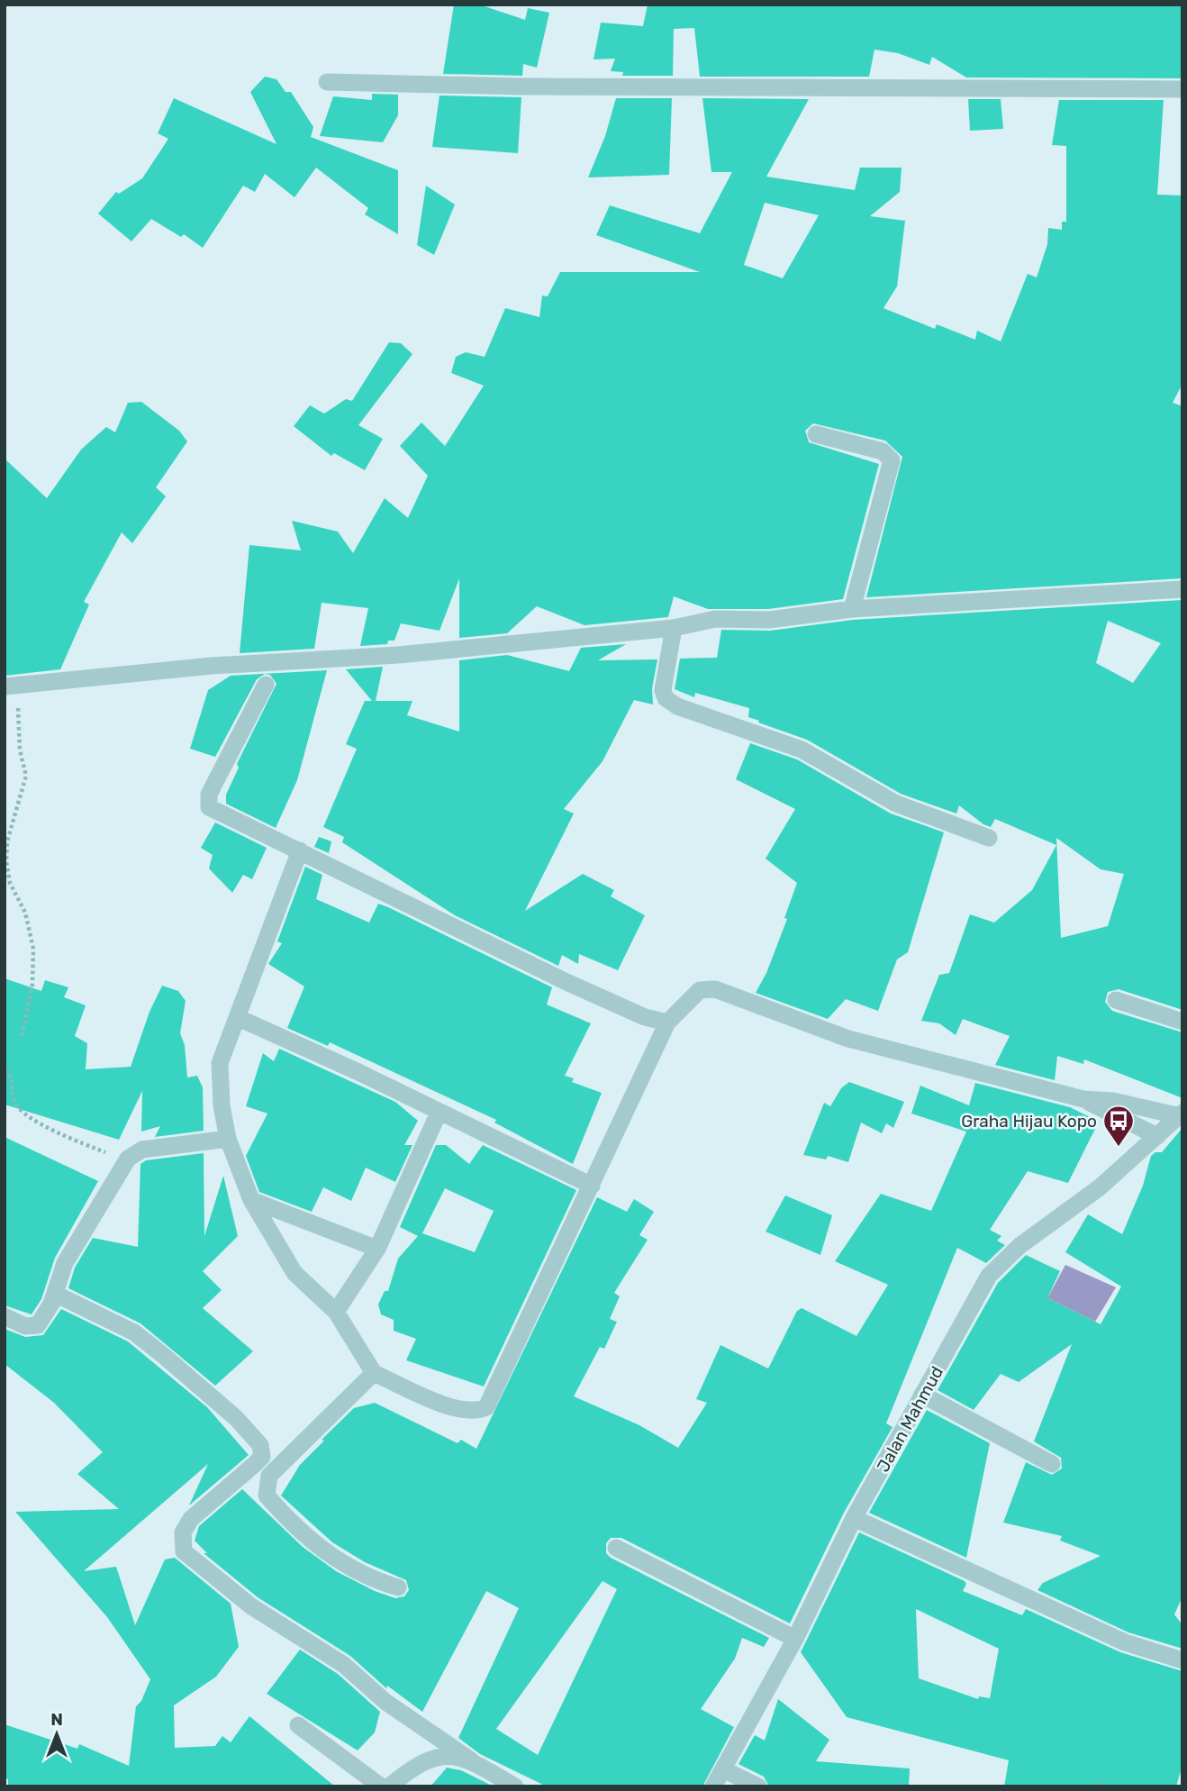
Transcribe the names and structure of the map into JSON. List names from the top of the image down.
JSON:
{
  "streets": {
    "street": ["Jalan Mahmud"]
  },
  "places": {
    "bus stop": ["Graha Hijau Kopo"]
  },
  "north": "top"
}
